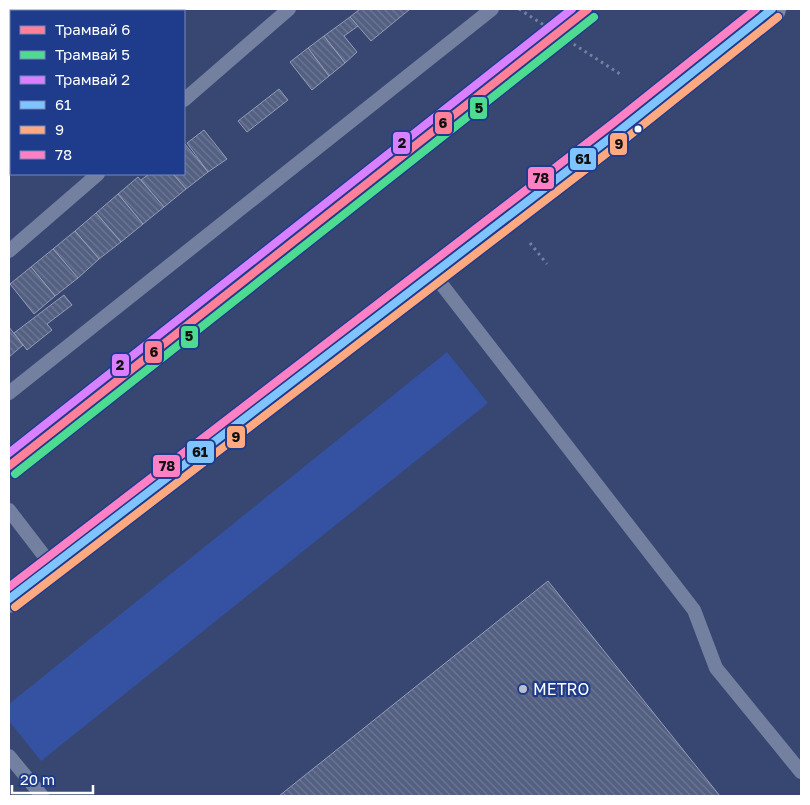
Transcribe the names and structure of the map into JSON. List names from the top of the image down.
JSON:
{
  "places": ["METRO"],
  "lines": [
    "tram line 6",
    "tram line 2",
    "transit line 61",
    "transit line 78",
    "tram line 5",
    "transit line 9"
  ],
  "legend": [
    "Трамвай 6",
    "Трамвай 5",
    "Трамвай 2",
    "61",
    "9",
    "78"
  ],
  "scale_bar": "20 m"
}
